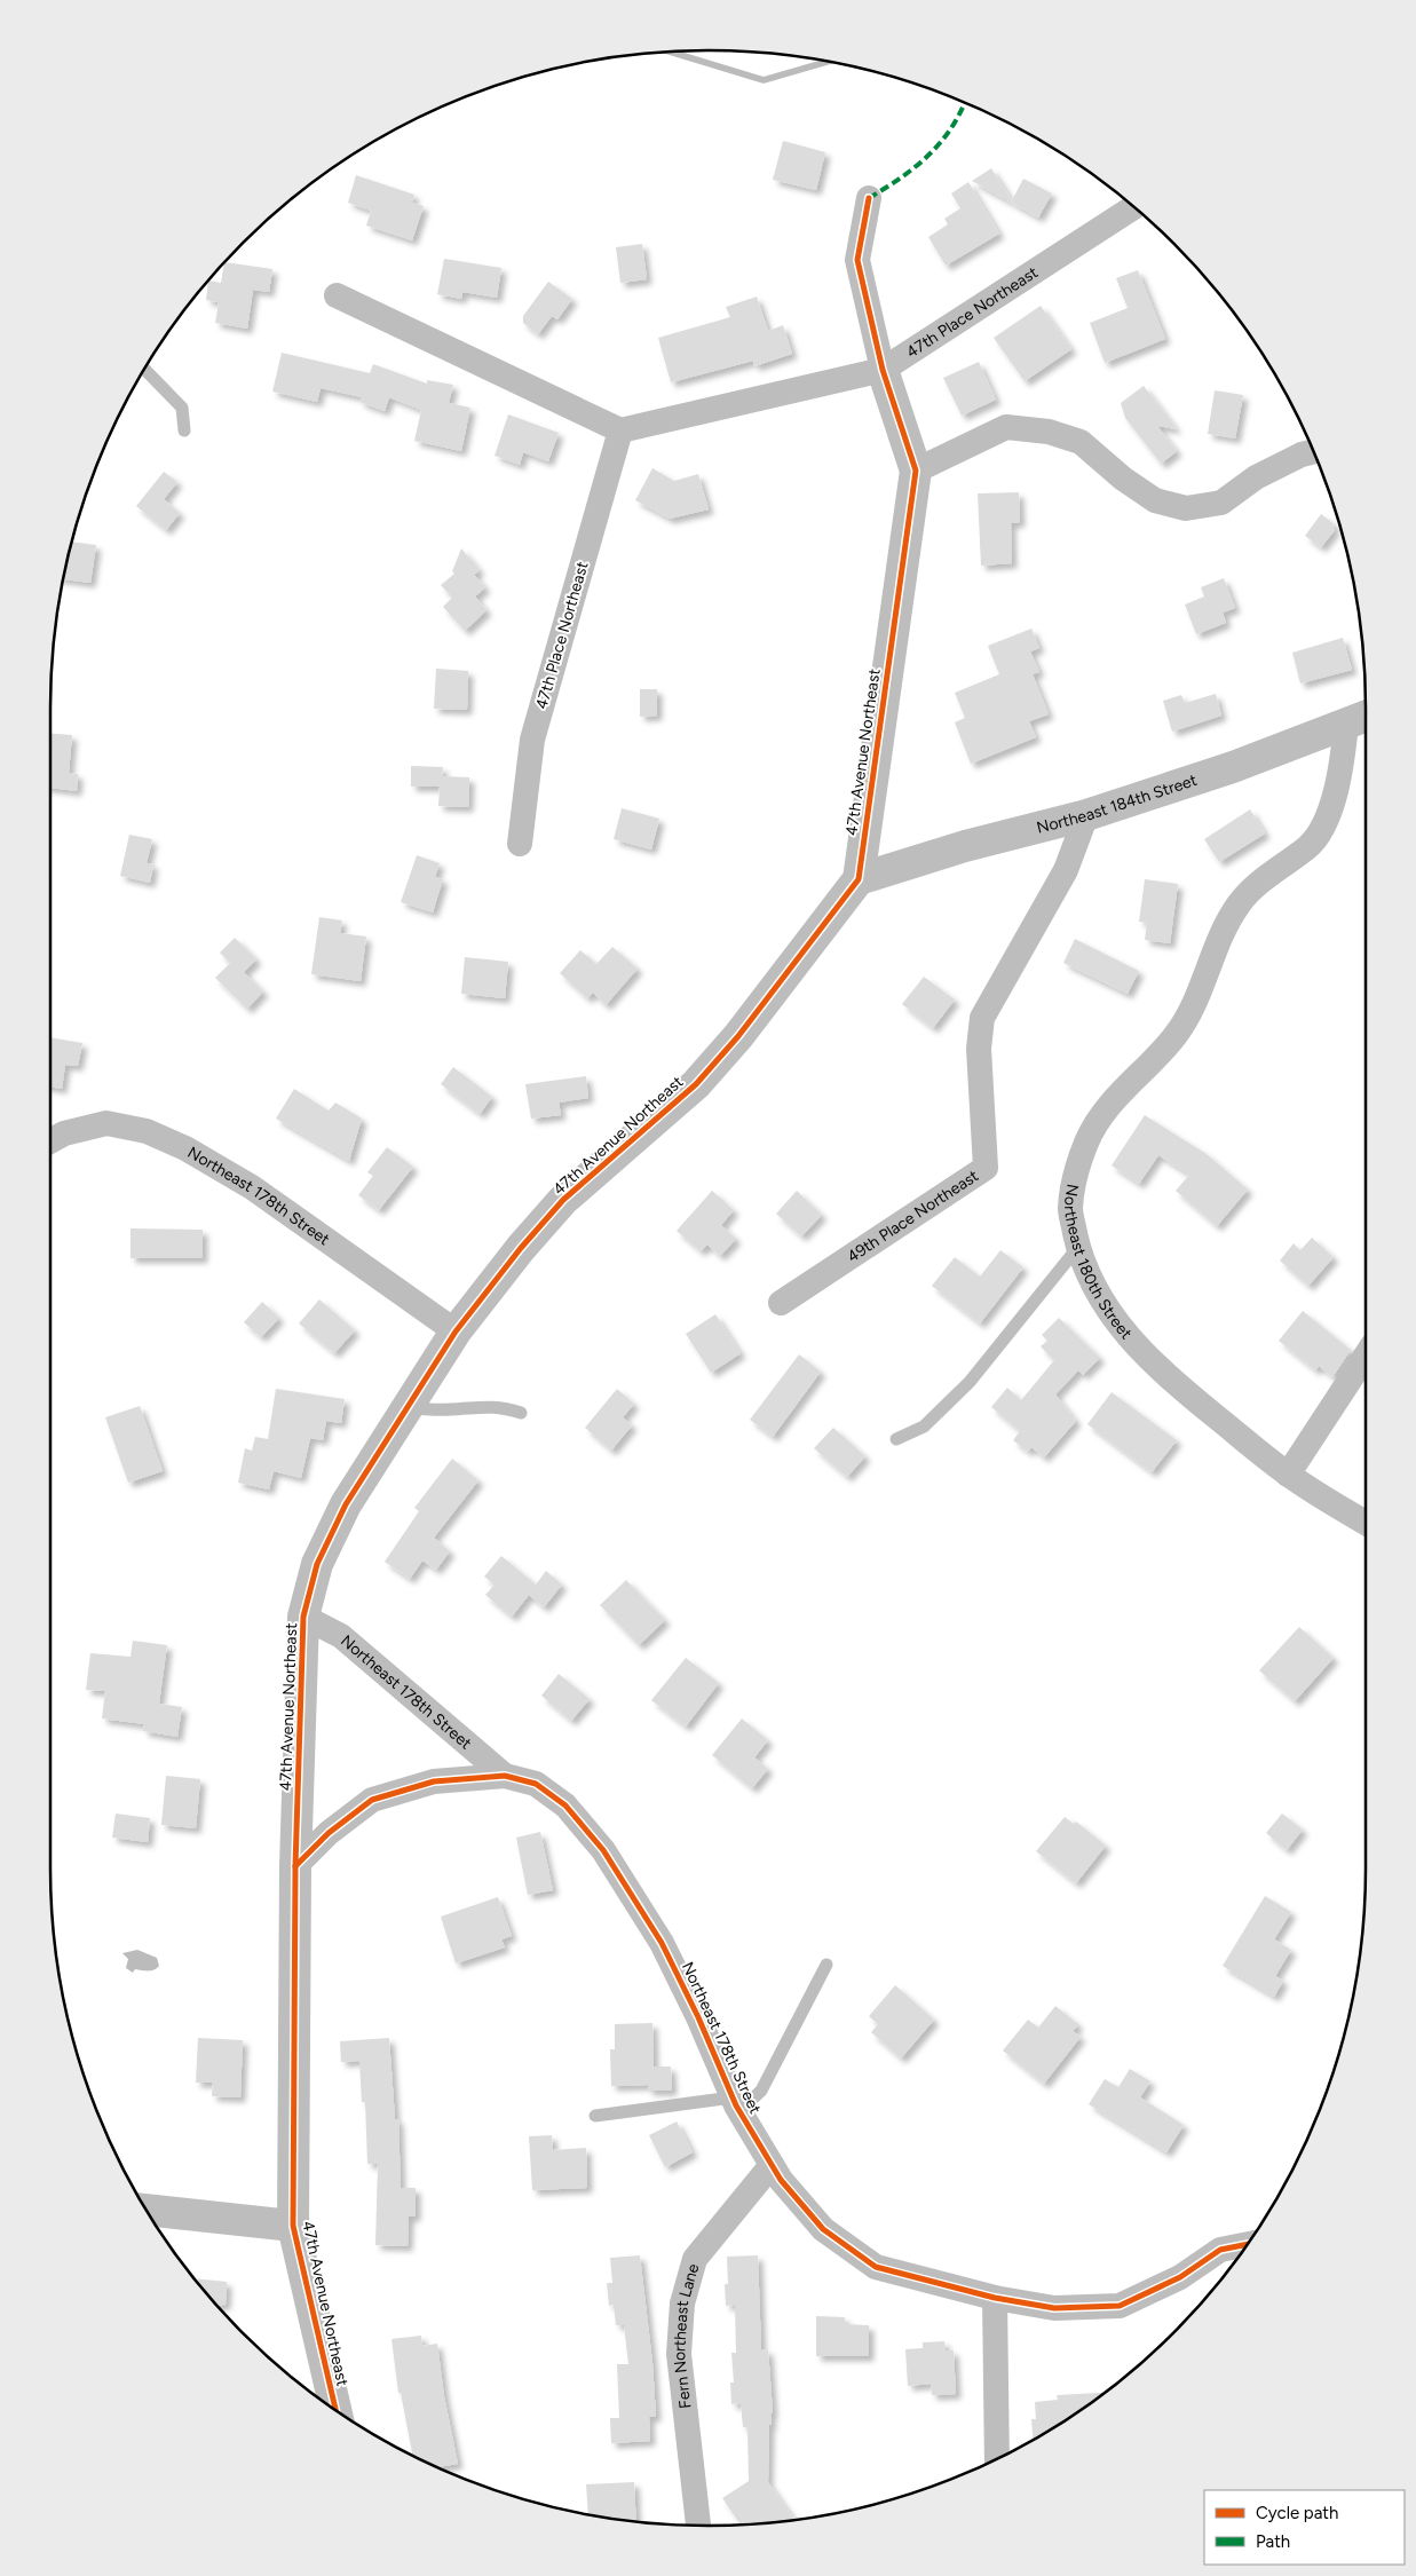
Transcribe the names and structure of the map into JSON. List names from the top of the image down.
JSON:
{
  "streets": {
    "street": [
      "47th Place Northeast",
      "47th Avenue Northeast",
      "Northeast 184th Street",
      "Northeast 178th Street",
      "49th Place Northeast",
      "Northeast 180th Street",
      "Fern Northeast Lane"
    ]
  },
  "crossings": [
    ["47th Place Northeast", "47th Avenue Northeast"],
    ["47th Avenue Northeast", "Northeast 184th Street"],
    ["47th Avenue Northeast", "Northeast 178th Street"],
    ["Northeast 184th Street", "49th Place Northeast"],
    ["Northeast 184th Street", "Northeast 180th Street"],
    ["Northeast 178th Street", "Fern Northeast Lane"]
  ],
  "legend": ["Cycle path", "Path"]
}
